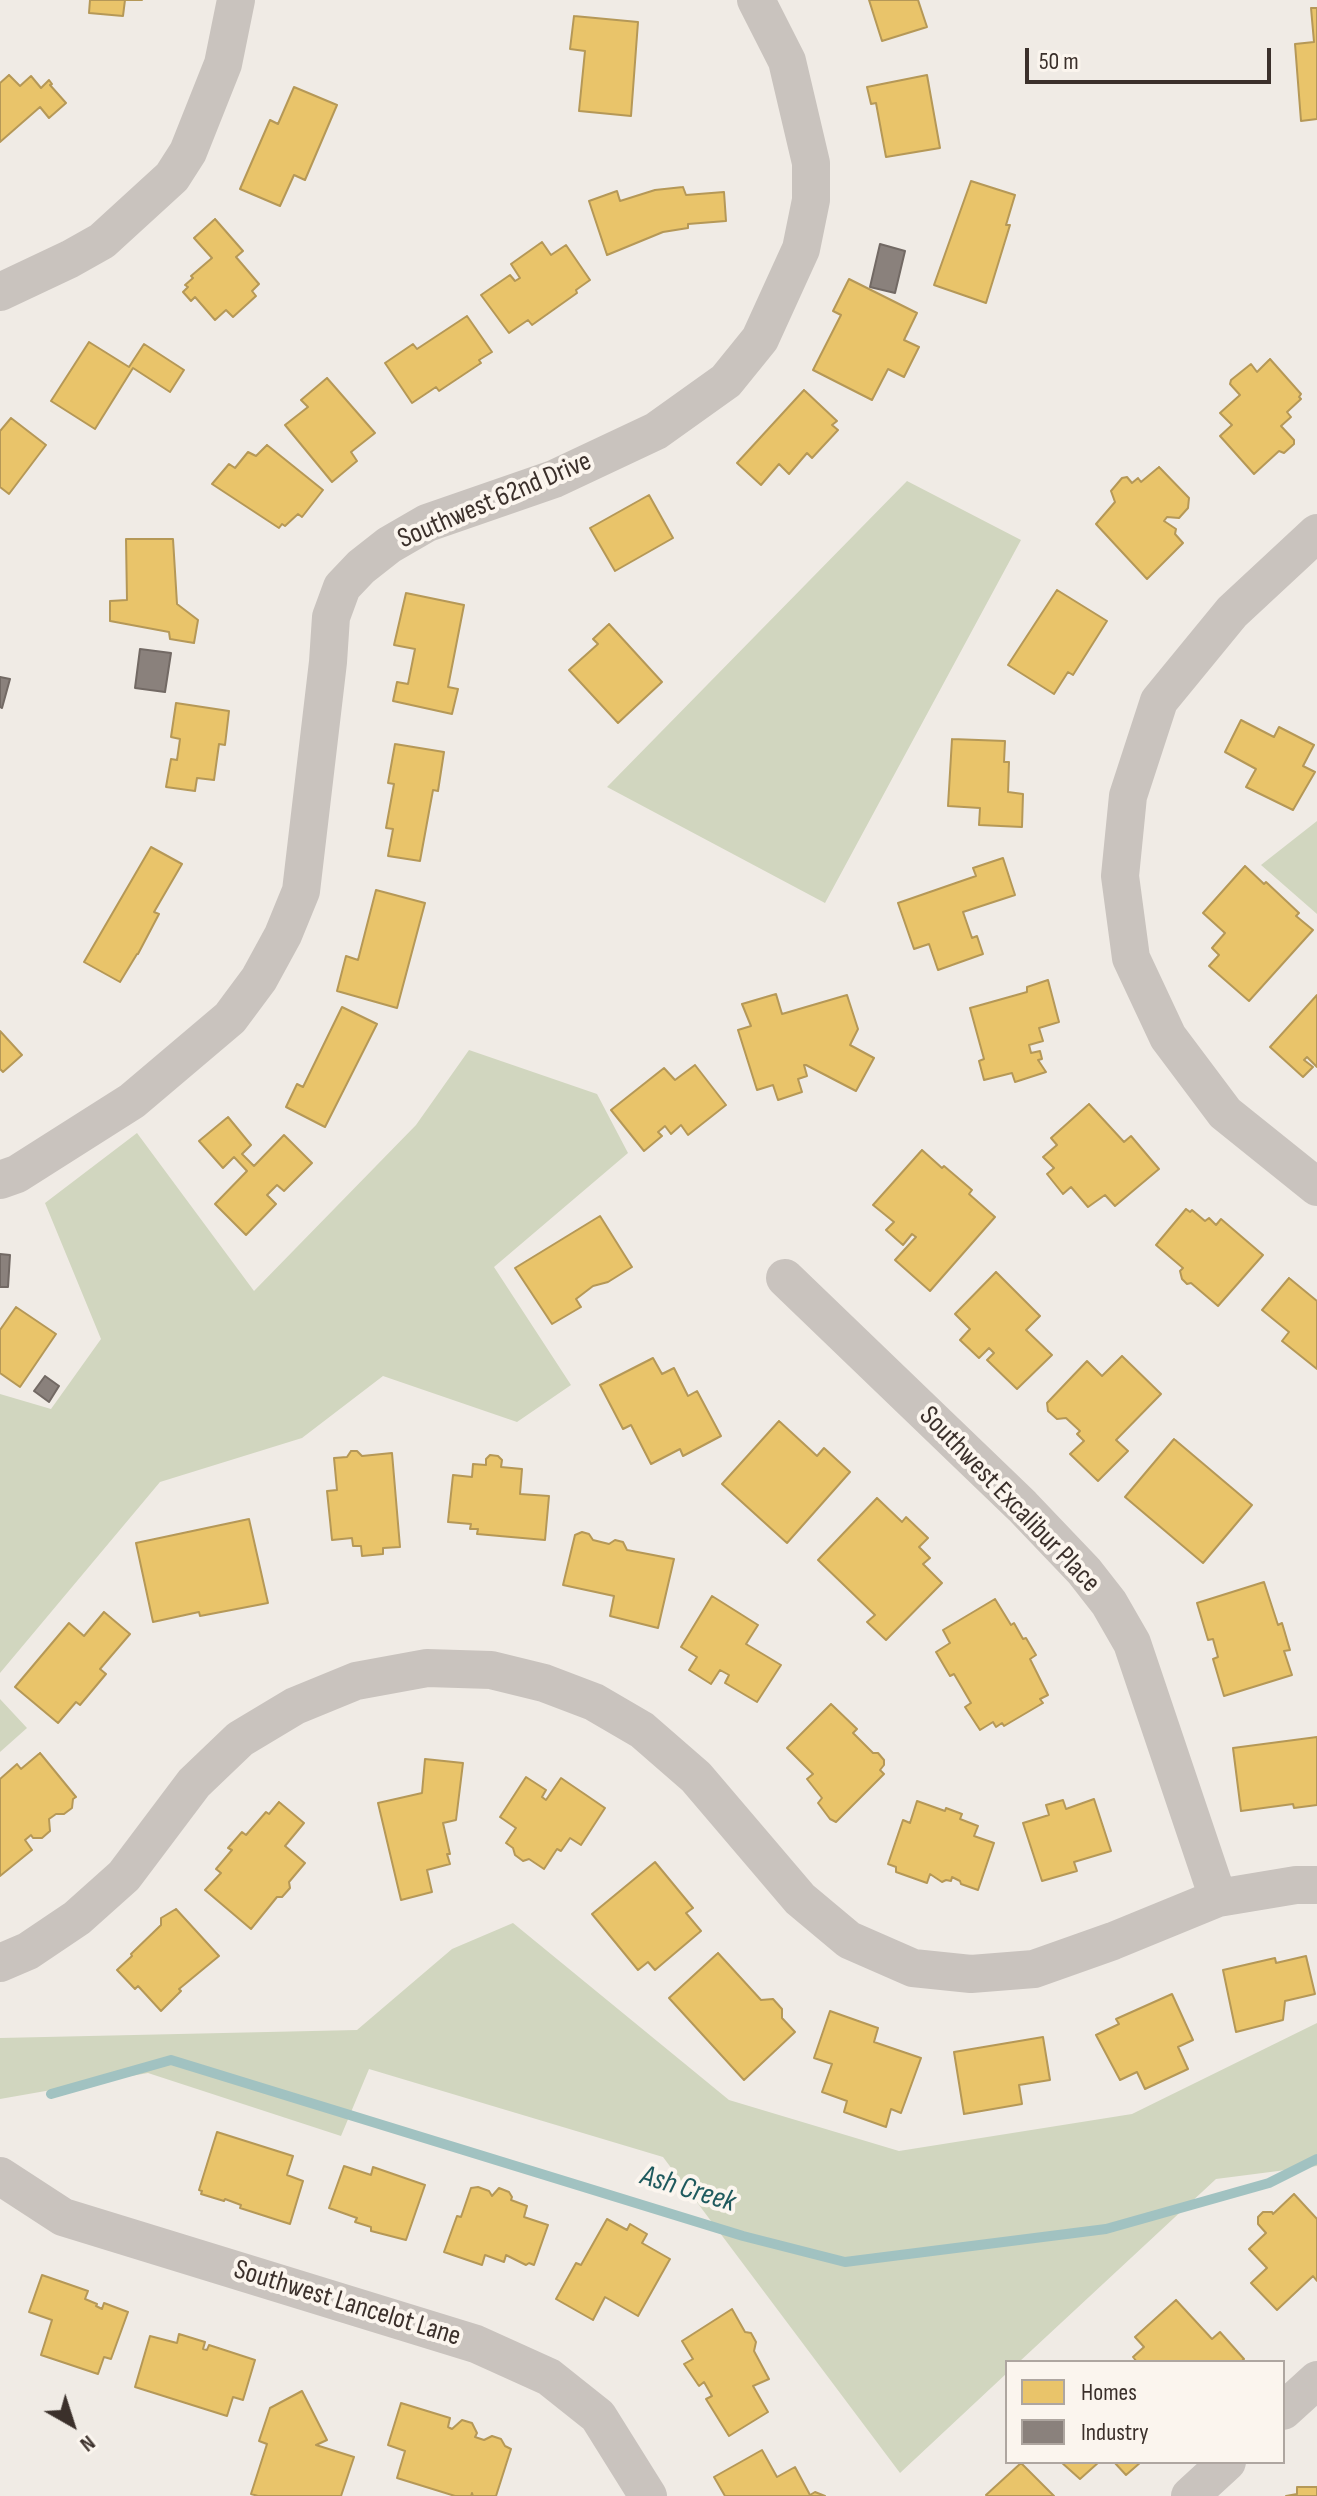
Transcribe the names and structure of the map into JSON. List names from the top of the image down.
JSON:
{
  "streets": {
    "street": ["Southwest 62nd Drive", "Southwest Excalibur Place", "Southwest Lancelot Lane"]
  },
  "water": ["Ash Creek"],
  "legend": ["Homes", "Industry"],
  "scale_bar": "50 m",
  "north": "bottom right"
}
